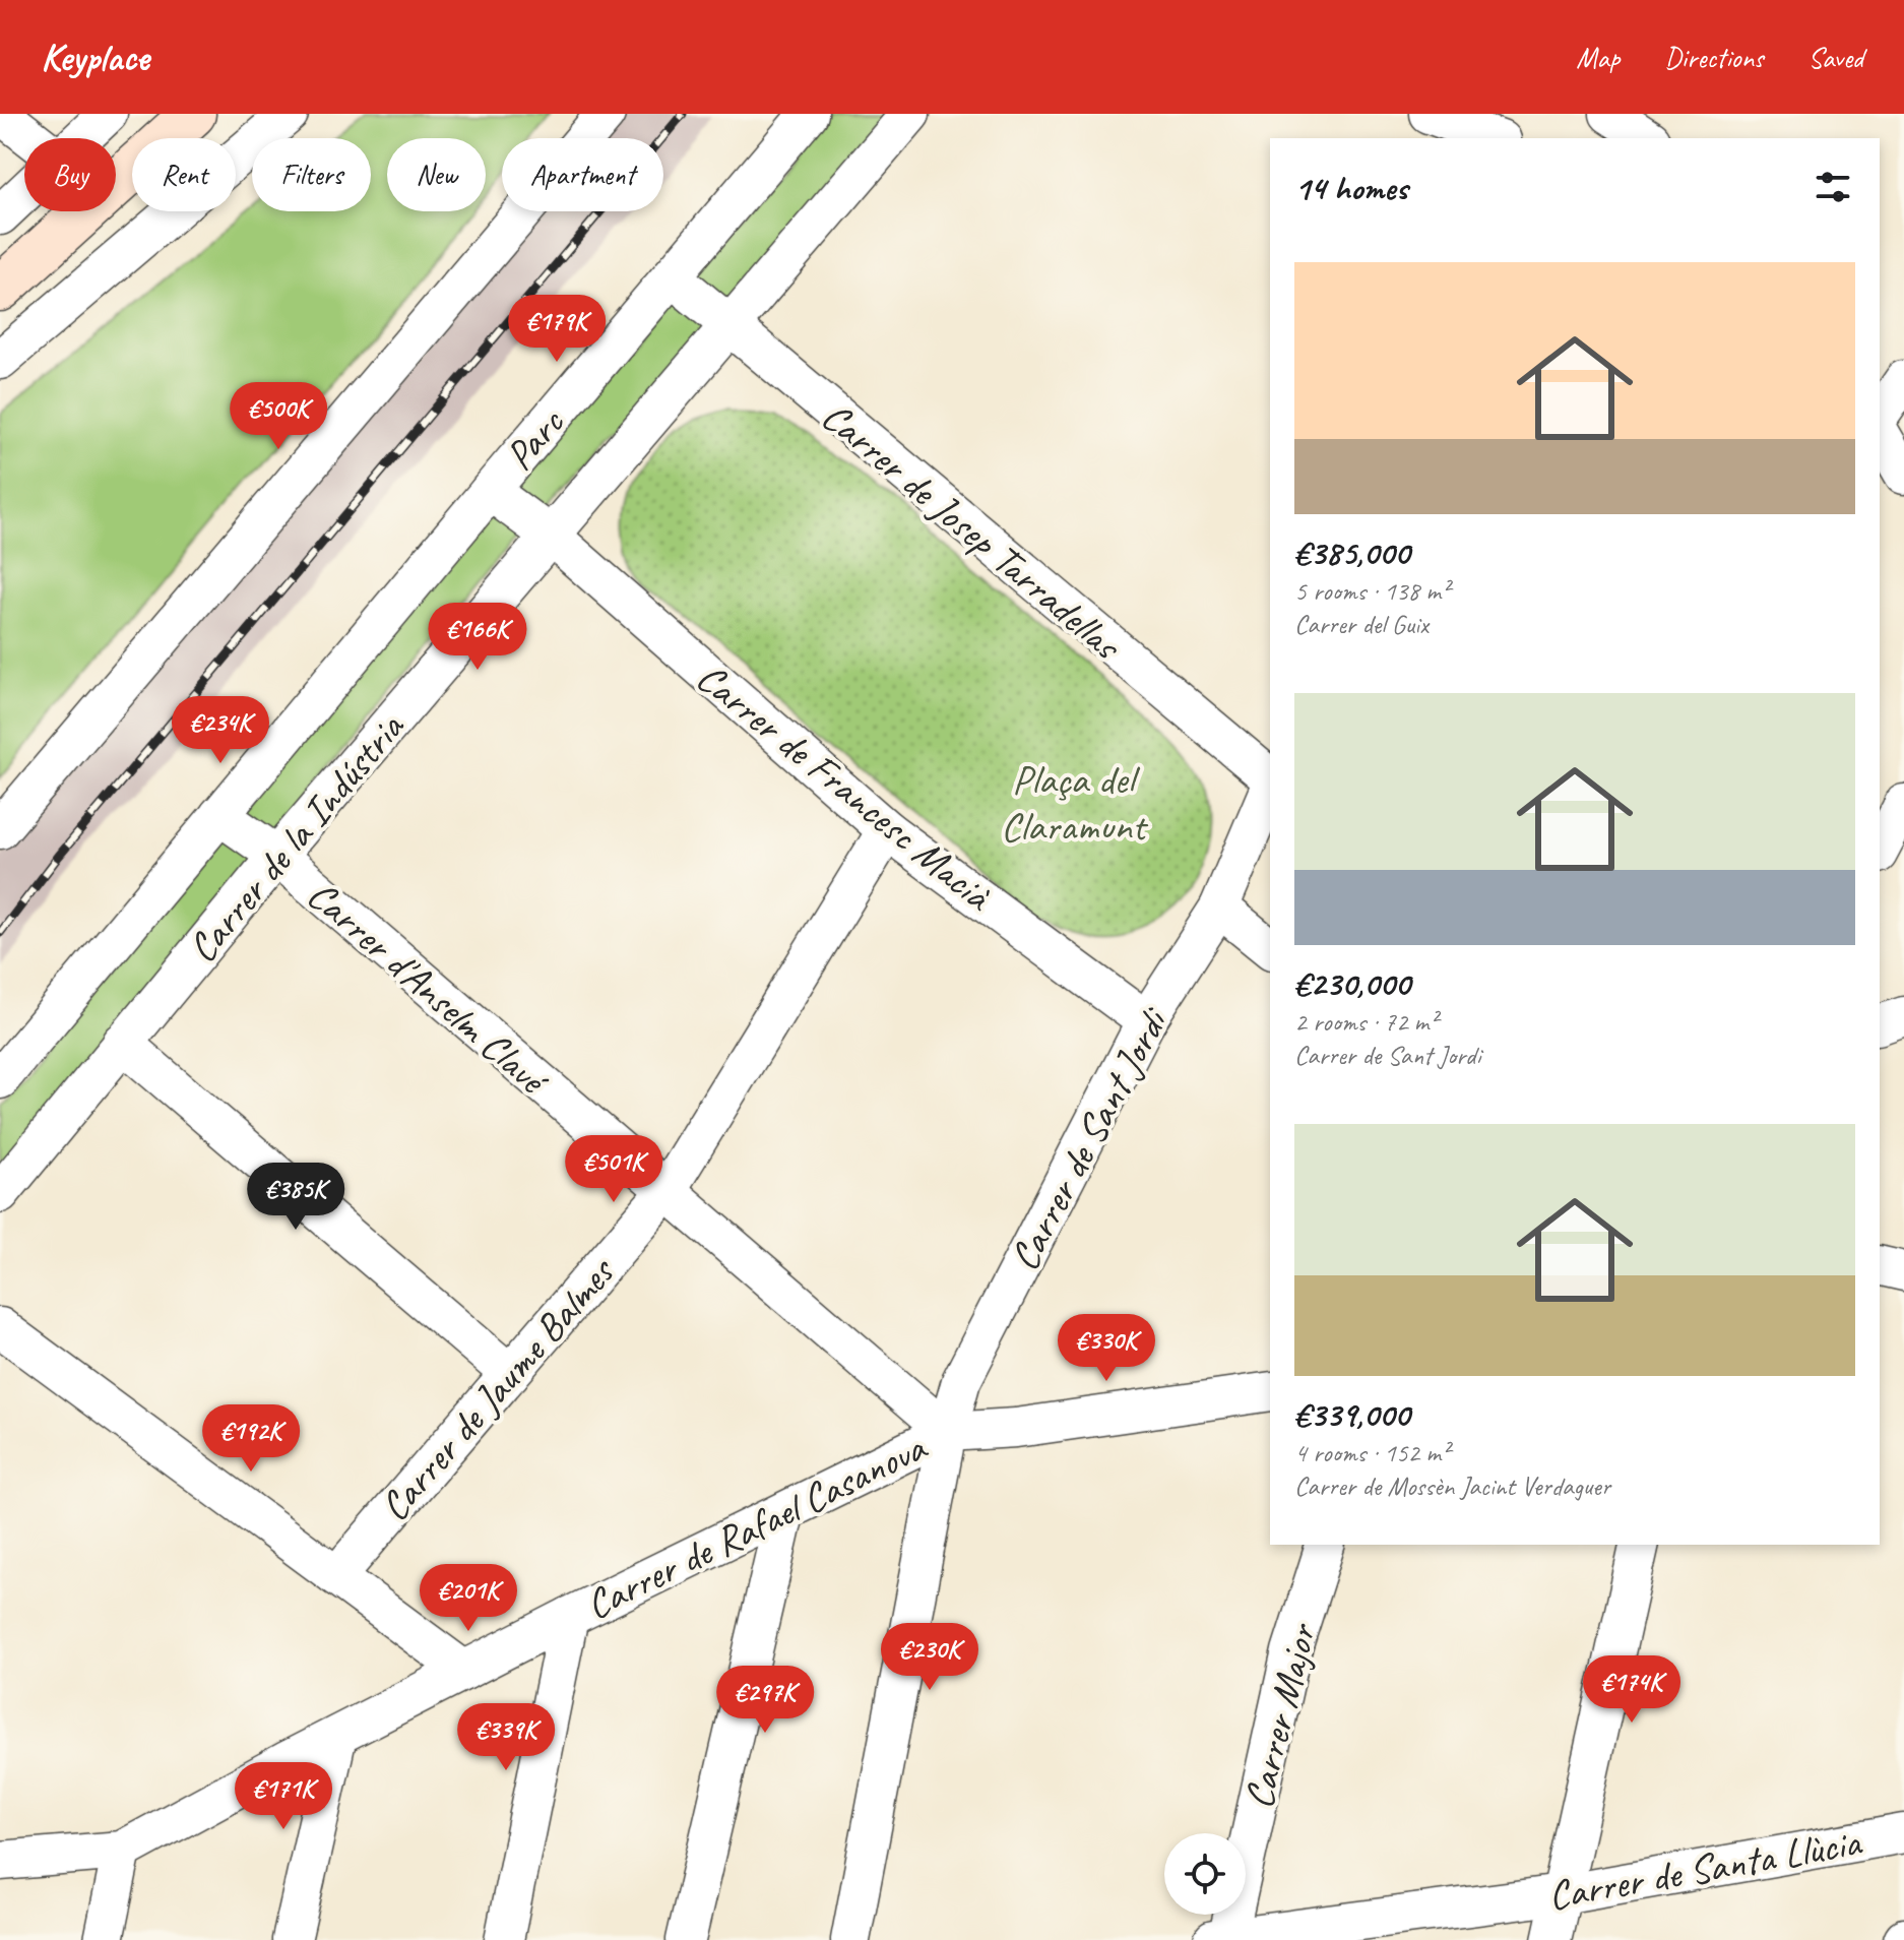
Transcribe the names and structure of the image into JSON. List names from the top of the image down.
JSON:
{
  "streets": {
    "street": [
      "Parc",
      "Carrer de Josep Tarradellas",
      "Carrer de Francesc Macià",
      "Carrer de la Indústria",
      "Carrer d'Anselm Clavé",
      "Carrer de Sant Jordi",
      "Carrer de Jaume Balmes",
      "Carrer de Rafael Casanova",
      "Carrer Major",
      "Carrer de Santa Llùcia"
    ]
  },
  "crossings": [
    ["Parc", "Carrer de Josep Tarradellas"],
    ["Parc", "Carrer de Francesc Macià"],
    ["Parc", "Carrer de la Indústria"],
    ["Carrer de Josep Tarradellas", "Carrer de la Indústria"],
    ["Carrer de Francesc Macià", "Carrer de la Indústria"],
    ["Carrer de Francesc Macià", "Carrer de Sant Jordi"],
    ["Carrer de Francesc Macià", "Carrer de Jaume Balmes"],
    ["Carrer de la Indústria", "Carrer d'Anselm Clavé"],
    ["Carrer d'Anselm Clavé", "Carrer de Sant Jordi"],
    ["Carrer d'Anselm Clavé", "Carrer de Jaume Balmes"],
    ["Carrer d'Anselm Clavé", "Carrer de Rafael Casanova"],
    ["Carrer de Sant Jordi", "Carrer de Rafael Casanova"],
    ["Carrer Major", "Carrer de Santa Llùcia"]
  ],
  "parks": ["Plaça del Claramunt"],
  "page": {
    "header": "Keyplace",
    "nav": ["Map", "Directions", "Saved"],
    "chip": [
      "Buy",
      "Rent",
      "Filters",
      "New",
      "Apartment"
    ],
    "heading": "14 homes",
    "list": [
      {
        "name": "€385,000",
        "note": "5 rooms · 138 m² · Carrer del Guix"
      },
      {
        "name": "€230,000",
        "note": "2 rooms · 72 m² · Carrer de Sant Jordi"
      },
      {
        "name": "€339,000",
        "note": "4 rooms · 152 m² · Carrer de Mossèn Jacint Verdaguer"
      }
    ],
    "price": [
      "€179K",
      "€500K",
      "€166K",
      "€234K",
      "€501K",
      "€385K",
      "€330K",
      "€192K",
      "€201K",
      "€230K",
      "€174K",
      "€297K",
      "€339K",
      "€171K"
    ]
  }
}
